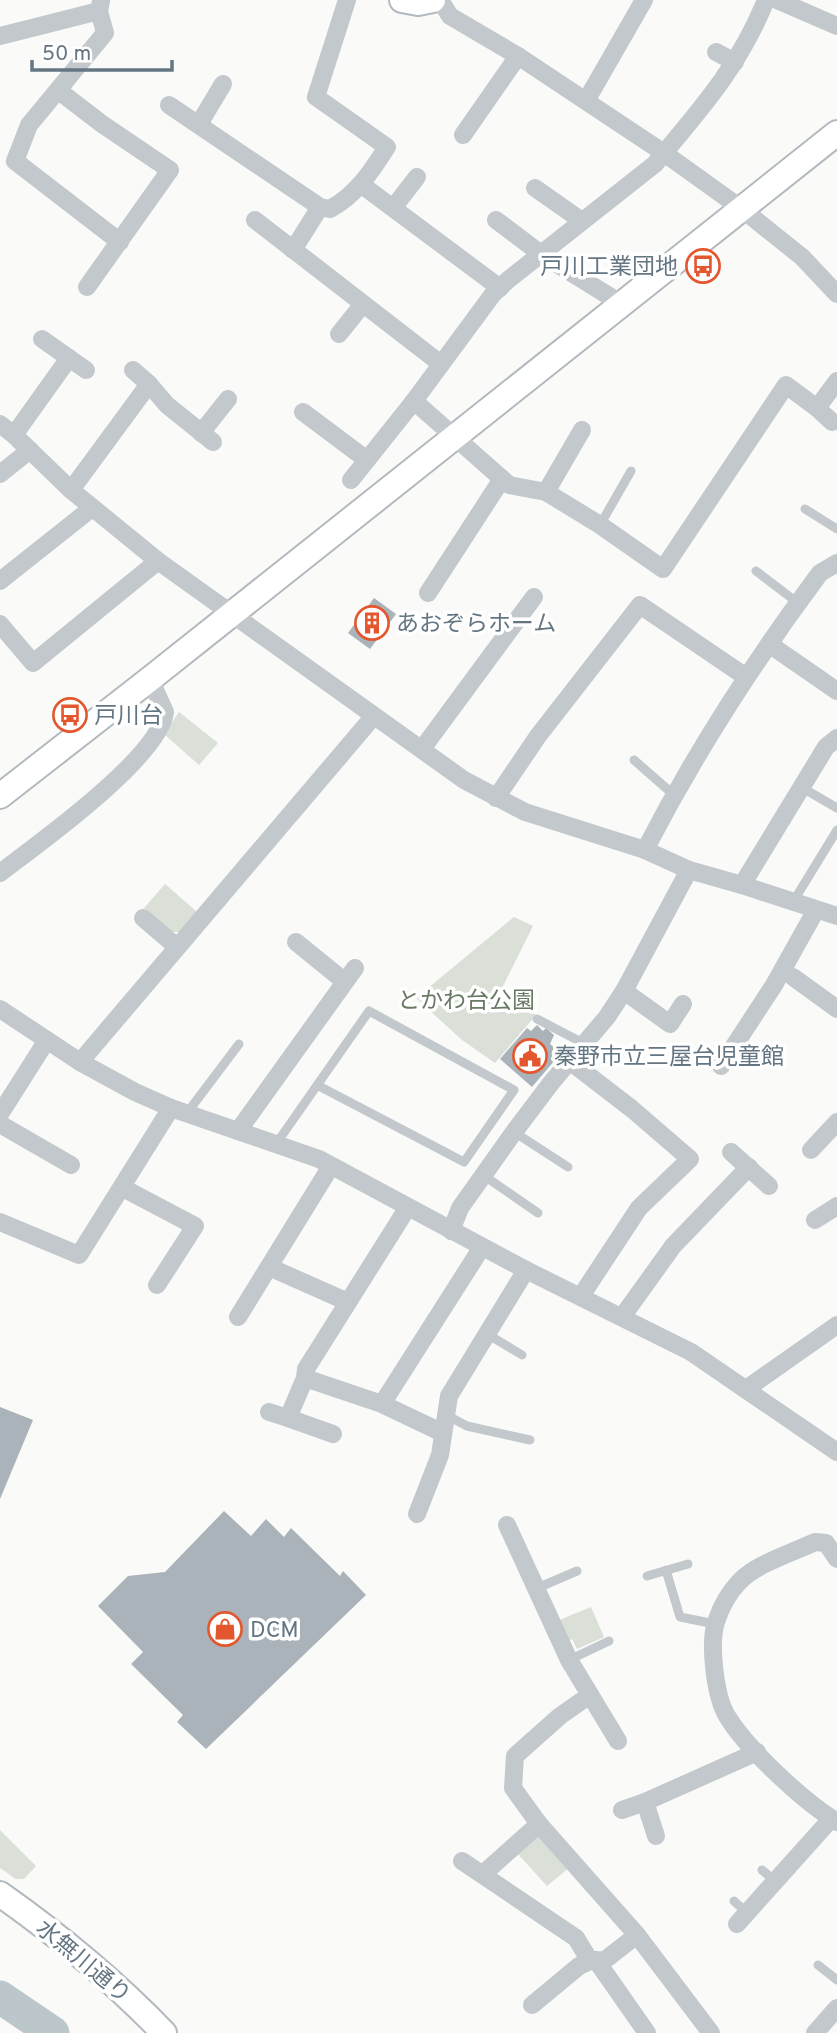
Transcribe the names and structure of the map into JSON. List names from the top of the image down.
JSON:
{
  "streets": {
    "street": ["水無川通り"]
  },
  "parks": ["とかわ台公園"],
  "places": {
    "bus stop": ["戸川工業団地", "戸川台"],
    "building": ["あおぞらホーム"],
    "public building": ["秦野市立三屋台児童館"],
    "shop": ["DCM"]
  },
  "scale_bar": "50 m"
}
